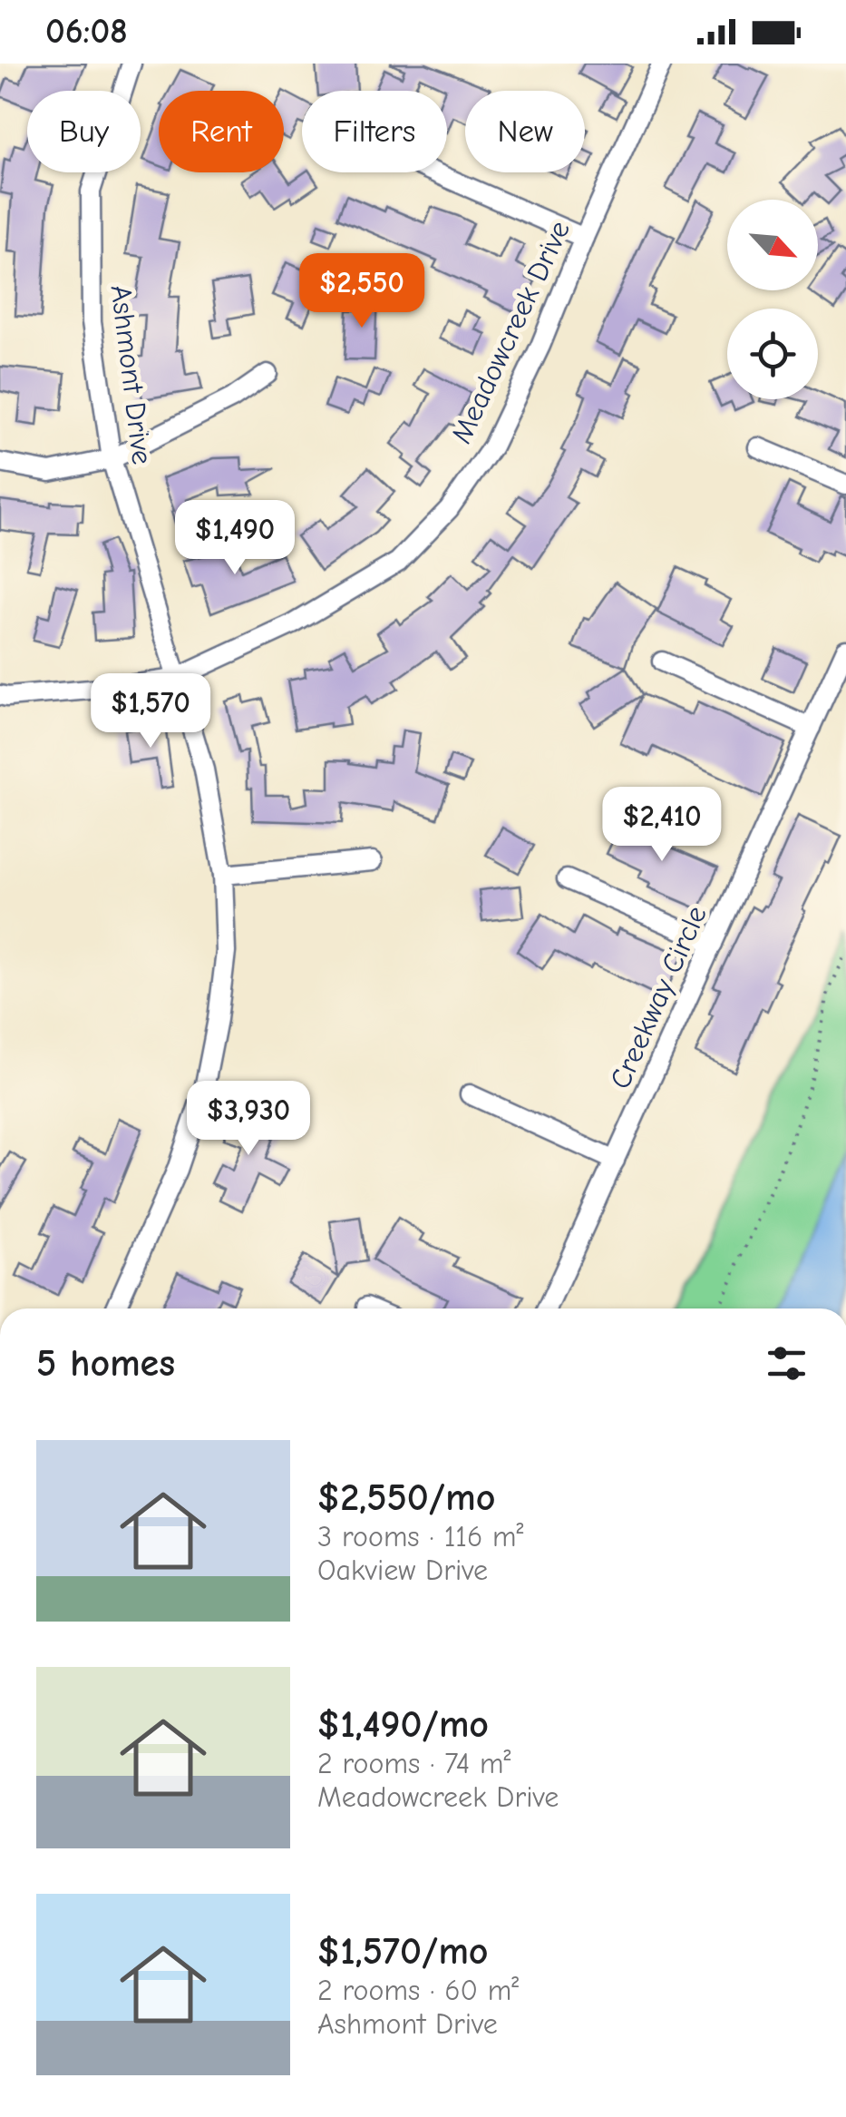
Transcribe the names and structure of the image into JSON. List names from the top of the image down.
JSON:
{
  "streets": {
    "street": ["Meadowcreek Drive", "Ashmont Drive", "Creekway Circle"]
  },
  "crossings": [
    ["Meadowcreek Drive", "Ashmont Drive"]
  ],
  "north": "bottom right",
  "page": {
    "status": "06:08",
    "chip": [
      "Buy",
      "Rent",
      "Filters",
      "New"
    ],
    "price": [
      "$2,550",
      "$1,490",
      "$1,570",
      "$2,410",
      "$3,930"
    ],
    "heading": "5 homes",
    "list": [
      {
        "name": "$2,550/mo",
        "note": "3 rooms · 116 m² · Oakview Drive"
      },
      {
        "name": "$1,490/mo",
        "note": "2 rooms · 74 m² · Meadowcreek Drive"
      },
      {
        "name": "$1,570/mo",
        "note": "2 rooms · 60 m² · Ashmont Drive"
      }
    ]
  }
}
